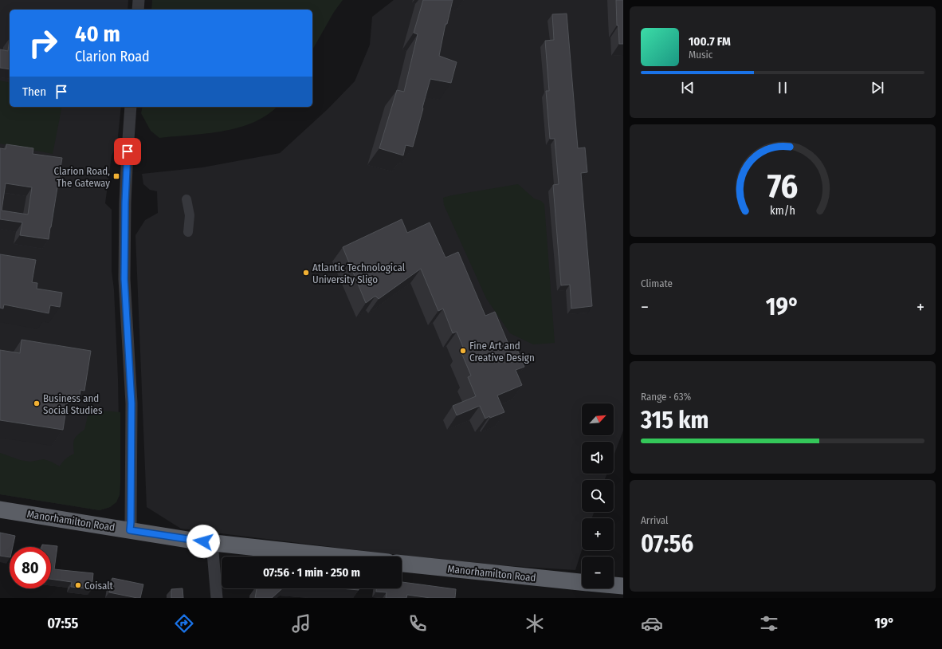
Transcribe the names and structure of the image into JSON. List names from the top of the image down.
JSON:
{
  "streets": {
    "highway": ["Manorhamilton Road"]
  },
  "places": {
    "transit": ["Clarion Road, The Gateway"],
    "other": [
      "Atlantic Technological University Sligo",
      "Fine Art and Creative Design",
      "Business and Social Studies",
      "Coisalt"
    ]
  },
  "north": "top right",
  "page": {
    "turn": ["40 m", "Clarion Road"],
    "song": ["100.7 FM", "Music"],
    "then": "Then",
    "tile": [
      "Climate",
      ["Range · 63%", "315 km"],
      ["Arrival", "07:56"]
    ],
    "heat": ["−", "19°", "+"],
    "map_buttons": ["+", "−"],
    "limit": "80",
    "trip": "07:56 · 1 min · 250 m",
    "tabs": ["07:55", "19°"],
    "gauge": ["76", "km/h"]
  }
}
